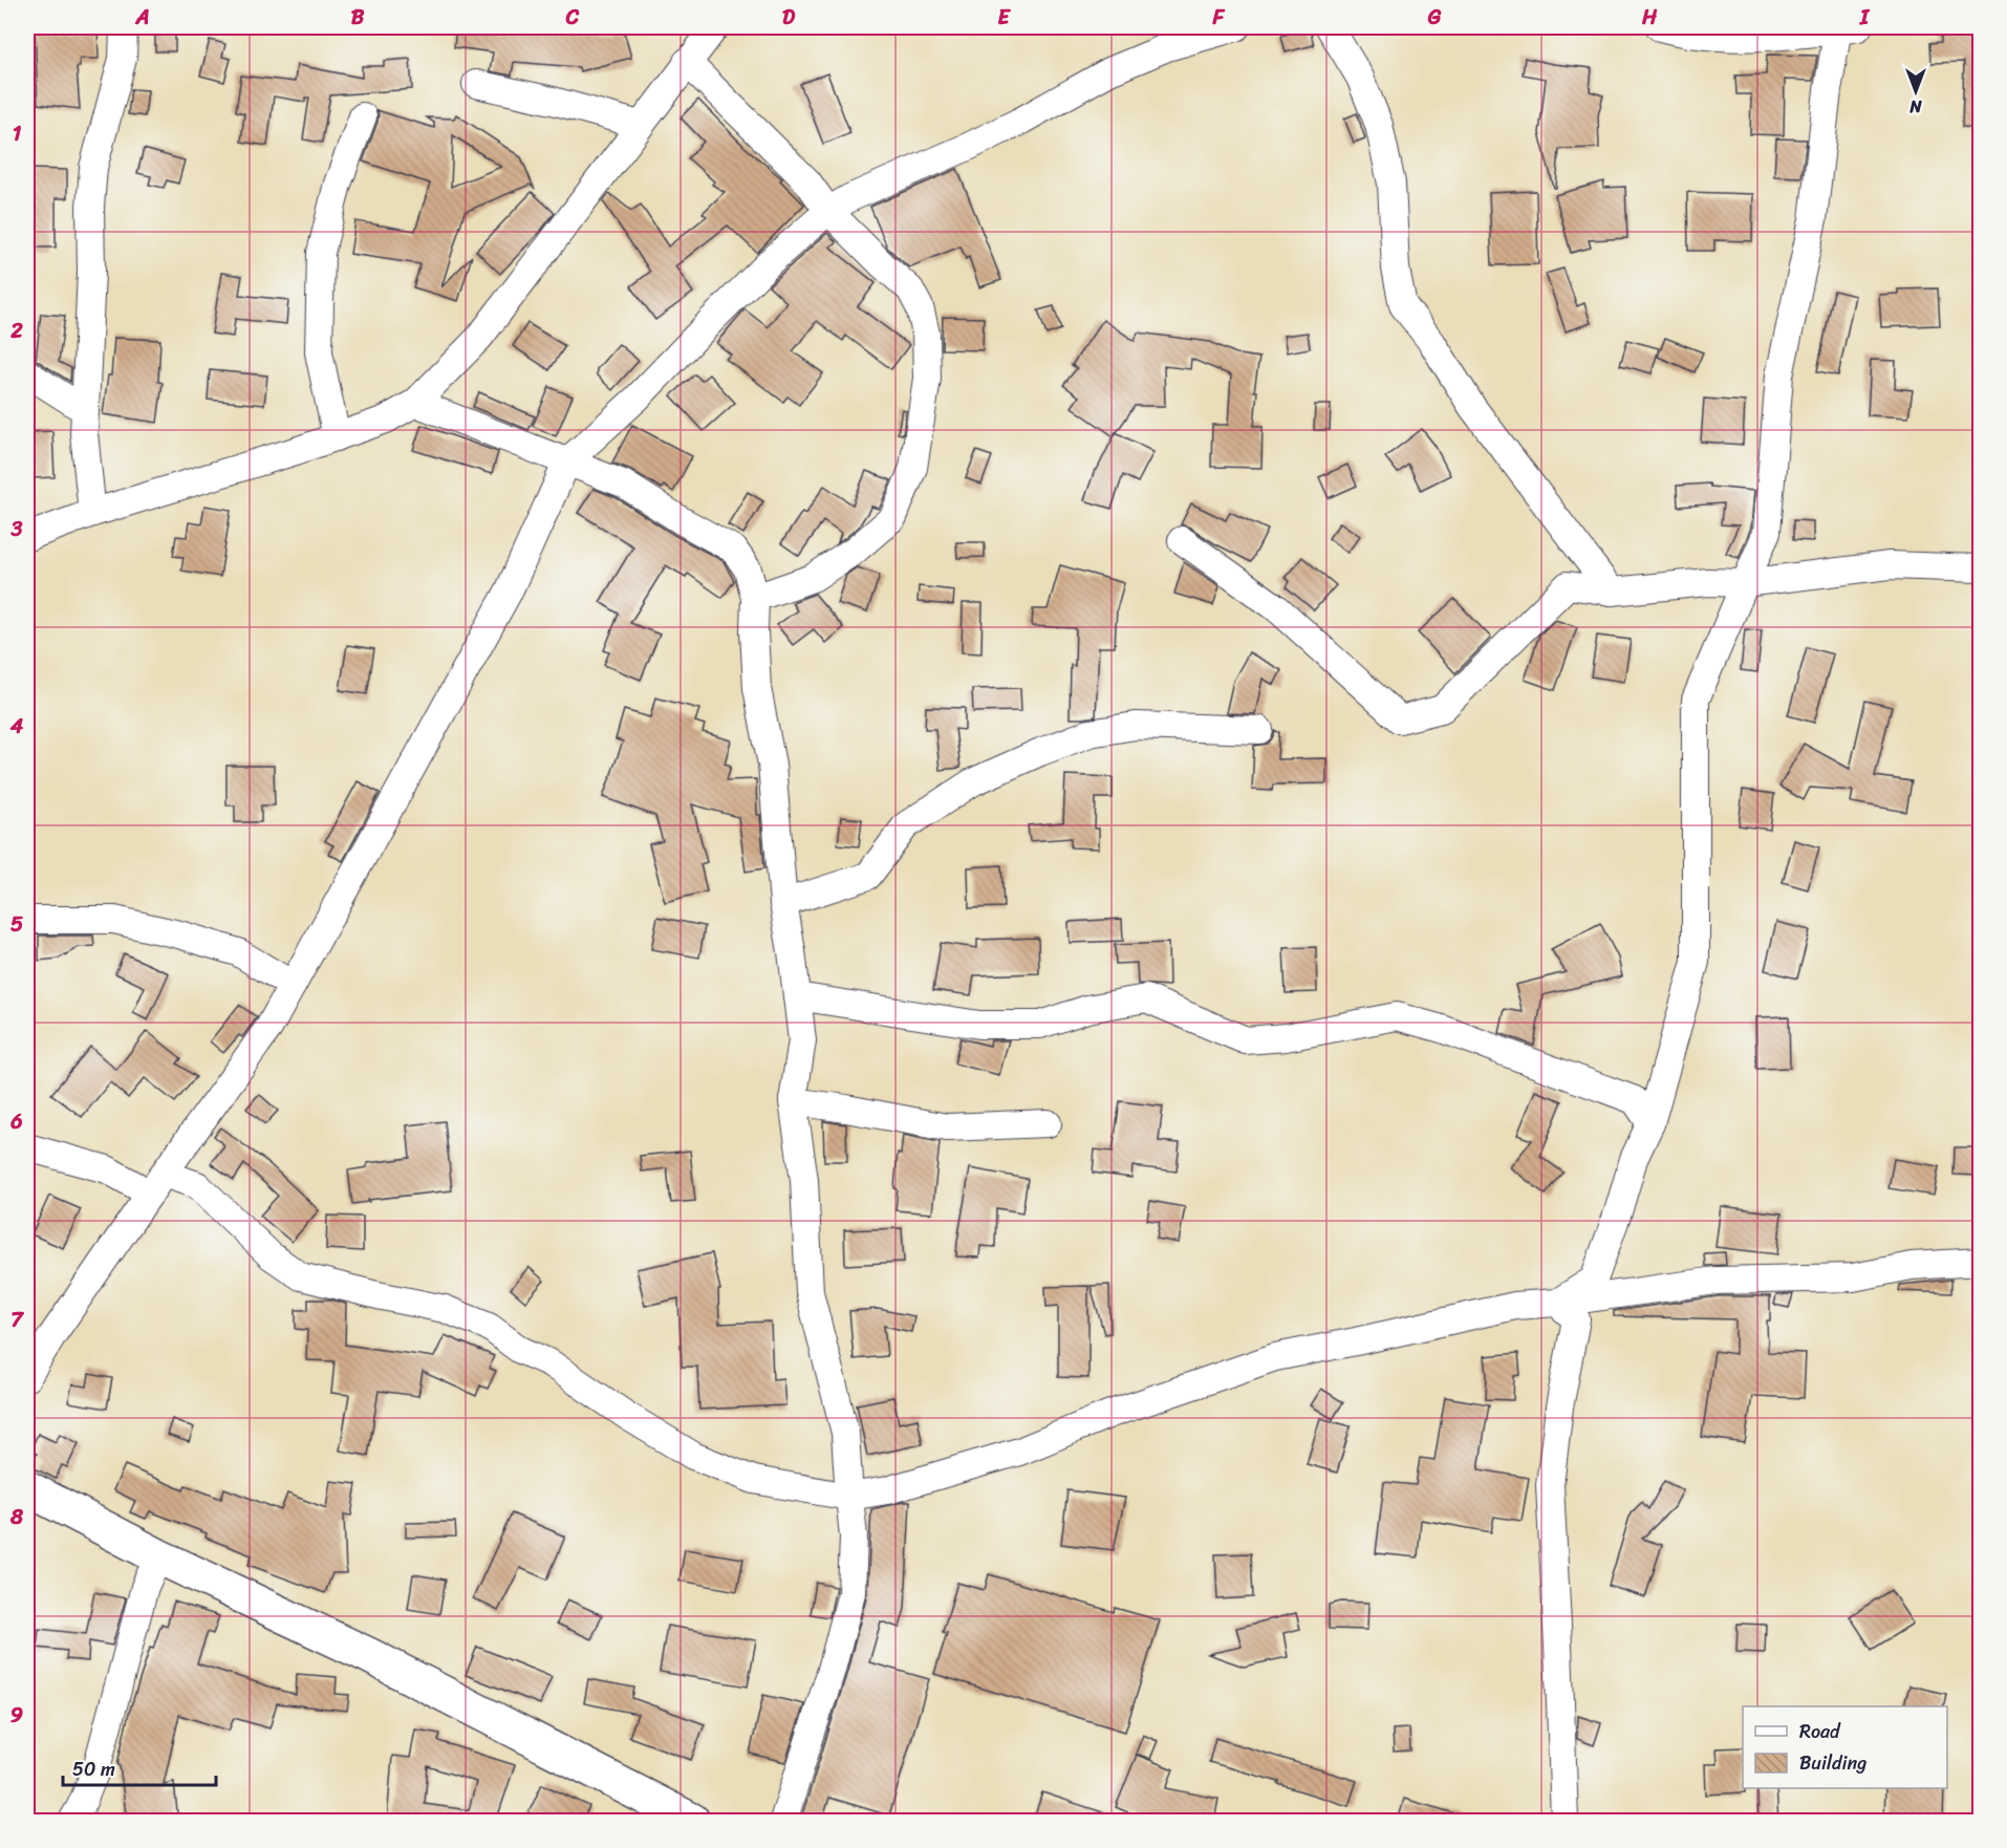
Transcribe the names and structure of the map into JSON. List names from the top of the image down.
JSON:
{
  "legend": ["Road", "Building"],
  "scale_bar": "50 m",
  "north": "bottom",
  "grid": {
    "columns": [
      "A",
      "B",
      "C",
      "D",
      "E",
      "F",
      "G",
      "H",
      "I"
    ],
    "rows": [
      "1",
      "2",
      "3",
      "4",
      "5",
      "6",
      "7",
      "8",
      "9"
    ]
  }
}
